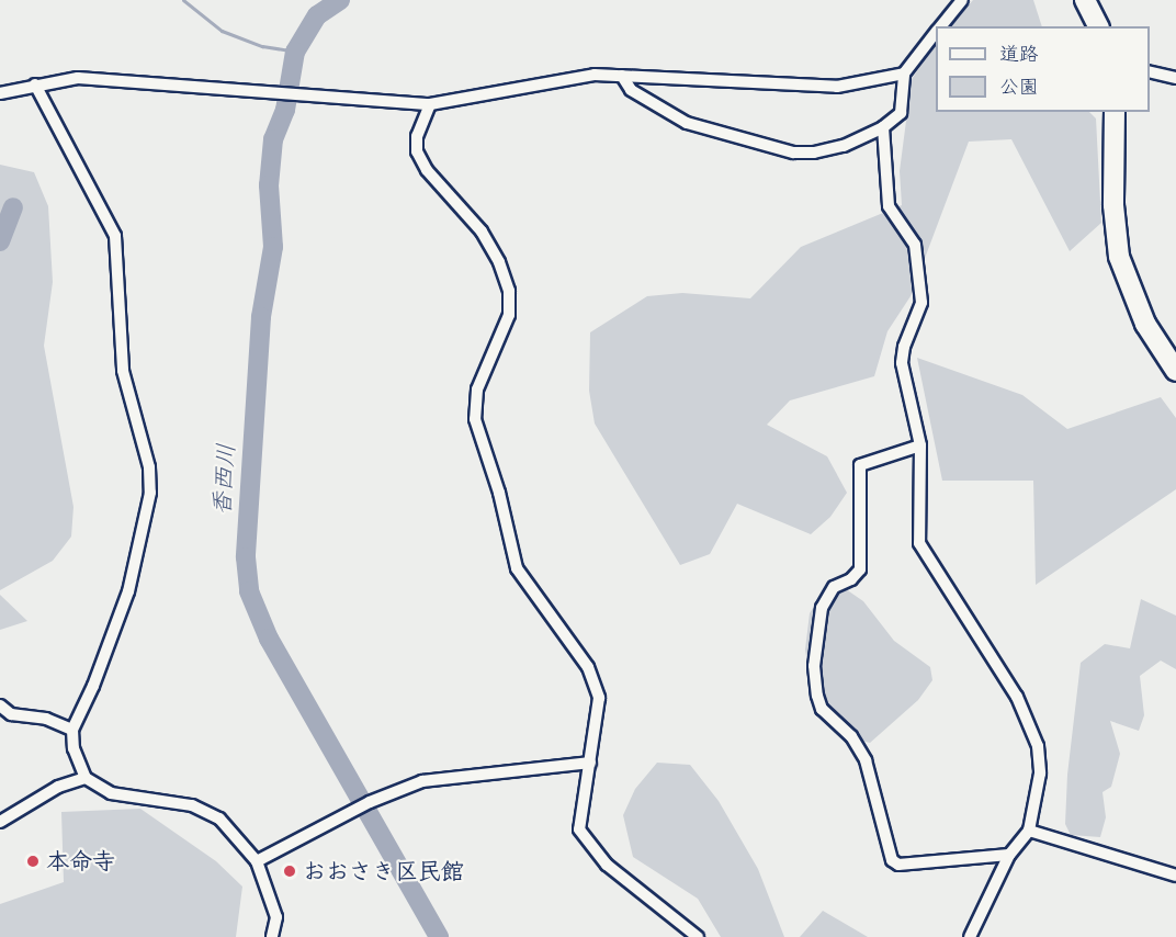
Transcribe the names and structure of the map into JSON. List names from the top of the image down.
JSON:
{
  "water": ["香西川"],
  "places": ["本命寺", "おおさき区民館"],
  "legend": ["道路", "公園"]
}
